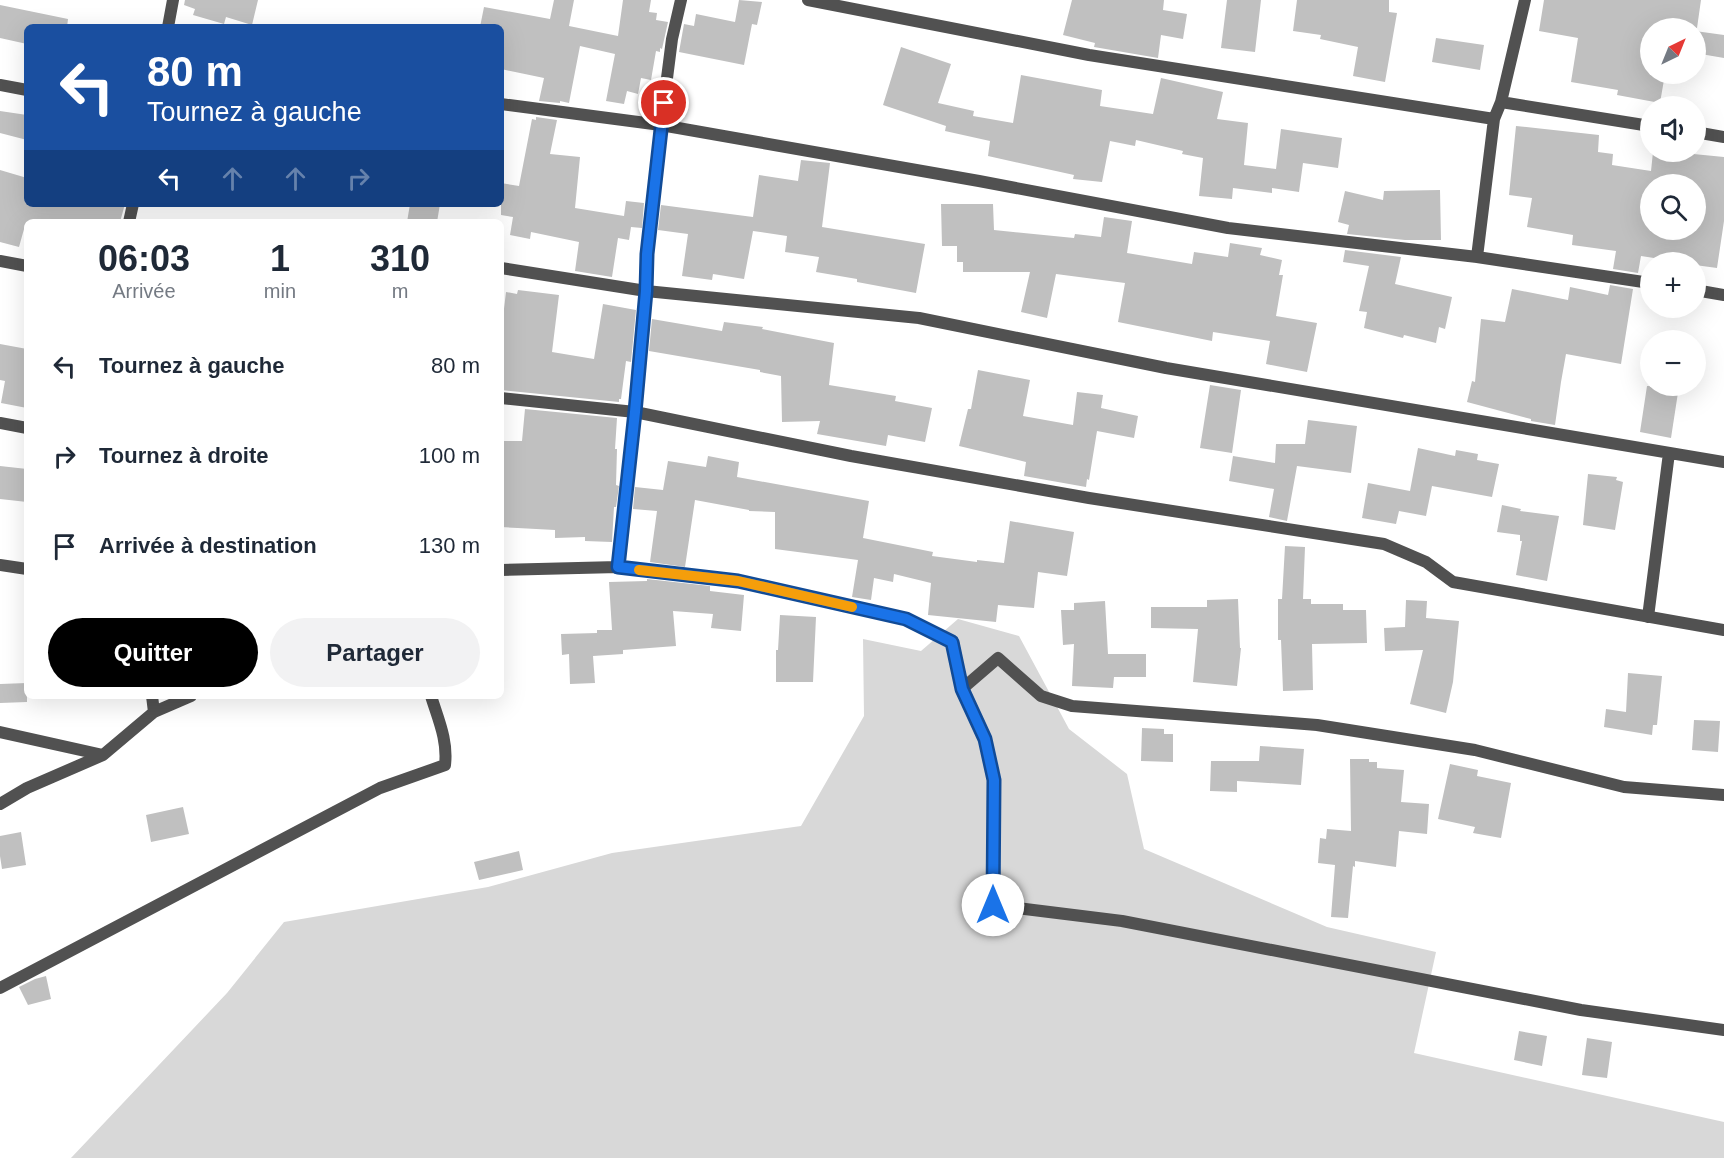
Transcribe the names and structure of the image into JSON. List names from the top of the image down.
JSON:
{
  "north": "top right",
  "page": {
    "map_buttons": ["+", "−"],
    "turn": ["80 m", "Tournez à gauche"],
    "eta": [
      "06:03",
      "Arrivée",
      "1",
      "min",
      "310",
      "m"
    ],
    "list": [
      {
        "name": "Tournez à gauche",
        "value": "80 m"
      },
      {
        "name": "Tournez à droite",
        "value": "100 m"
      },
      {
        "name": "Arrivée à destination",
        "value": "130 m"
      }
    ],
    "buttons": ["Quitter", "Partager"]
  }
}
